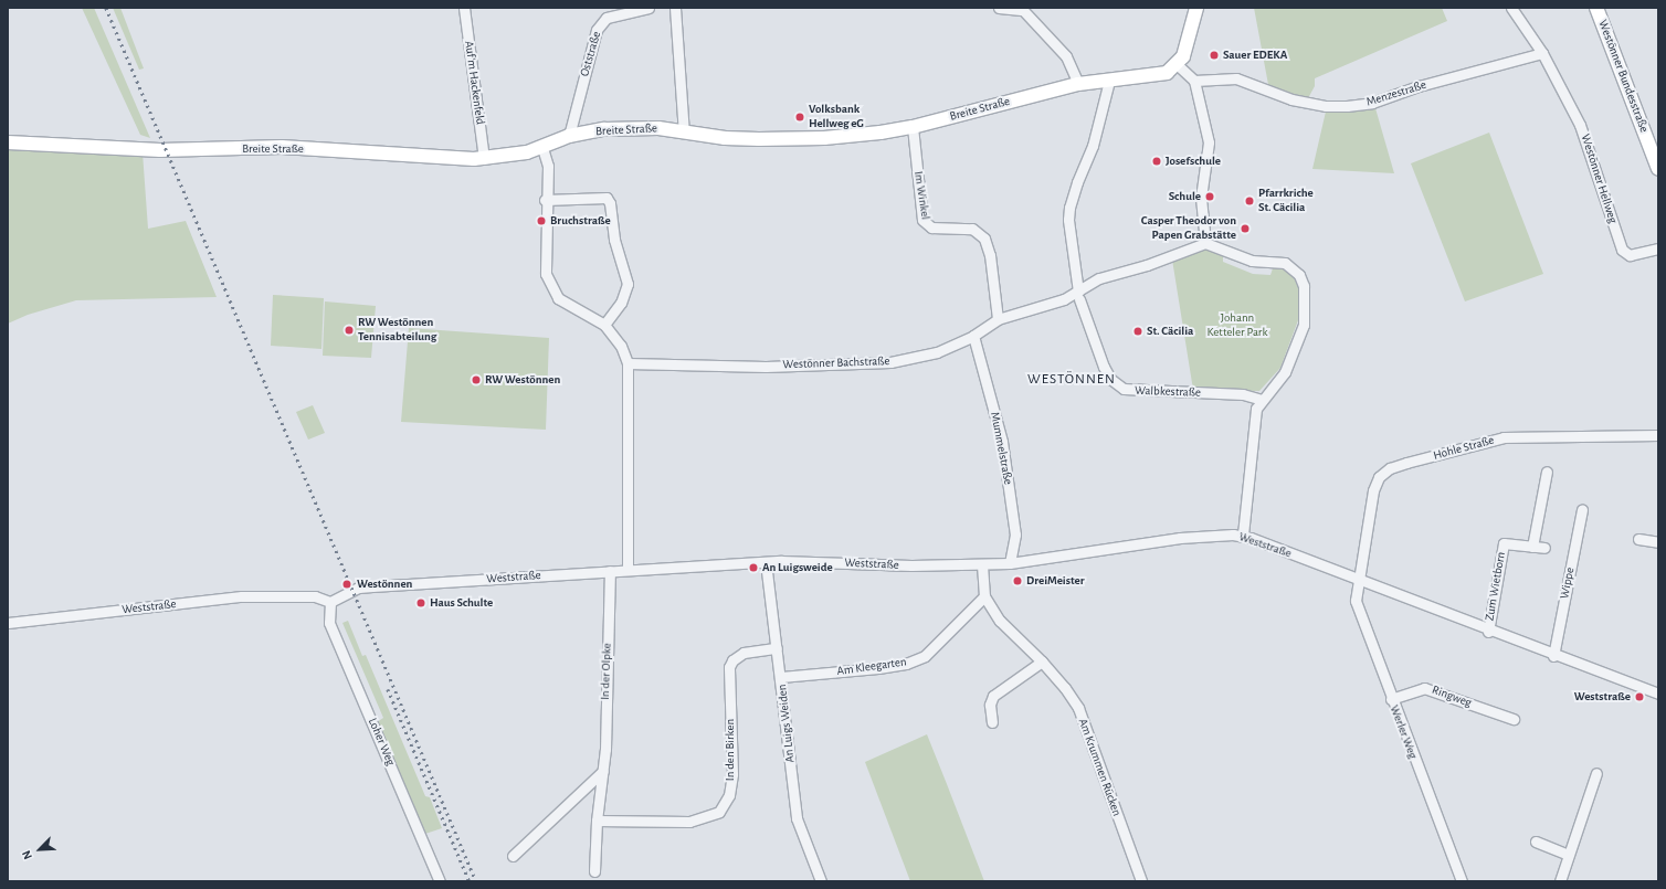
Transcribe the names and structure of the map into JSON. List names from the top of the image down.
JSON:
{
  "streets": {
    "street": [
      "Oststraße",
      "Westönner Bundesstraße",
      "Auf'm Hackenfeld",
      "Menzestraße",
      "Breite Straße",
      "Westönner Hellweg",
      "Im Winkel",
      "Westönner Bachstraße",
      "Walbkestraße",
      "Mummelstraße",
      "Hohle Straße",
      "Weststraße",
      "Wippe",
      "Zum Wietborn",
      "Am Kleegarten",
      "In der Olpke",
      "Ringweg",
      "An Luigs Weiden",
      "Werler Weg",
      "Loher Weg",
      "In den Birken",
      "Am Krummen Rücken"
    ]
  },
  "crossings": [
    ["Oststraße", "Breite Straße"],
    ["Auf'm Hackenfeld", "Breite Straße"],
    ["Menzestraße", "Westönner Hellweg"],
    ["Breite Straße", "Im Winkel"],
    ["Breite Straße", "Walbkestraße"],
    ["Im Winkel", "Westönner Bachstraße"],
    ["Westönner Bachstraße", "Walbkestraße"],
    ["Westönner Bachstraße", "Mummelstraße"],
    ["Mummelstraße", "Weststraße"],
    ["Hohle Straße", "Weststraße"],
    ["Hohle Straße", "Werler Weg"],
    ["Weststraße", "Wippe"],
    ["Weststraße", "Zum Wietborn"],
    ["Weststraße", "In der Olpke"],
    ["Weststraße", "An Luigs Weiden"],
    ["Weststraße", "Werler Weg"],
    ["Weststraße", "Loher Weg"],
    ["Am Kleegarten", "An Luigs Weiden"],
    ["Am Kleegarten", "Am Krummen Rücken"],
    ["In der Olpke", "In den Birken"],
    ["Ringweg", "Werler Weg"],
    ["An Luigs Weiden", "In den Birken"]
  ],
  "districts": ["WESTÖNNEN"],
  "parks": ["Johann Ketteler Park"],
  "places": [
    "Sauer EDEKA",
    "Volksbank Hellweg eG",
    "Josefschule",
    "Schule",
    "Pfarrkriche St. Cäcilia",
    "Bruchstraße",
    "Casper Theodor von Papen Grabstätte",
    "RW Westönnen Tennisabteilung",
    "St. Cäcilia",
    "RW Westönnen",
    "An Luigsweide",
    "DreiMeister",
    "Westönnen",
    "Haus Schulte",
    "Weststraße"
  ],
  "north": "bottom left"
}
